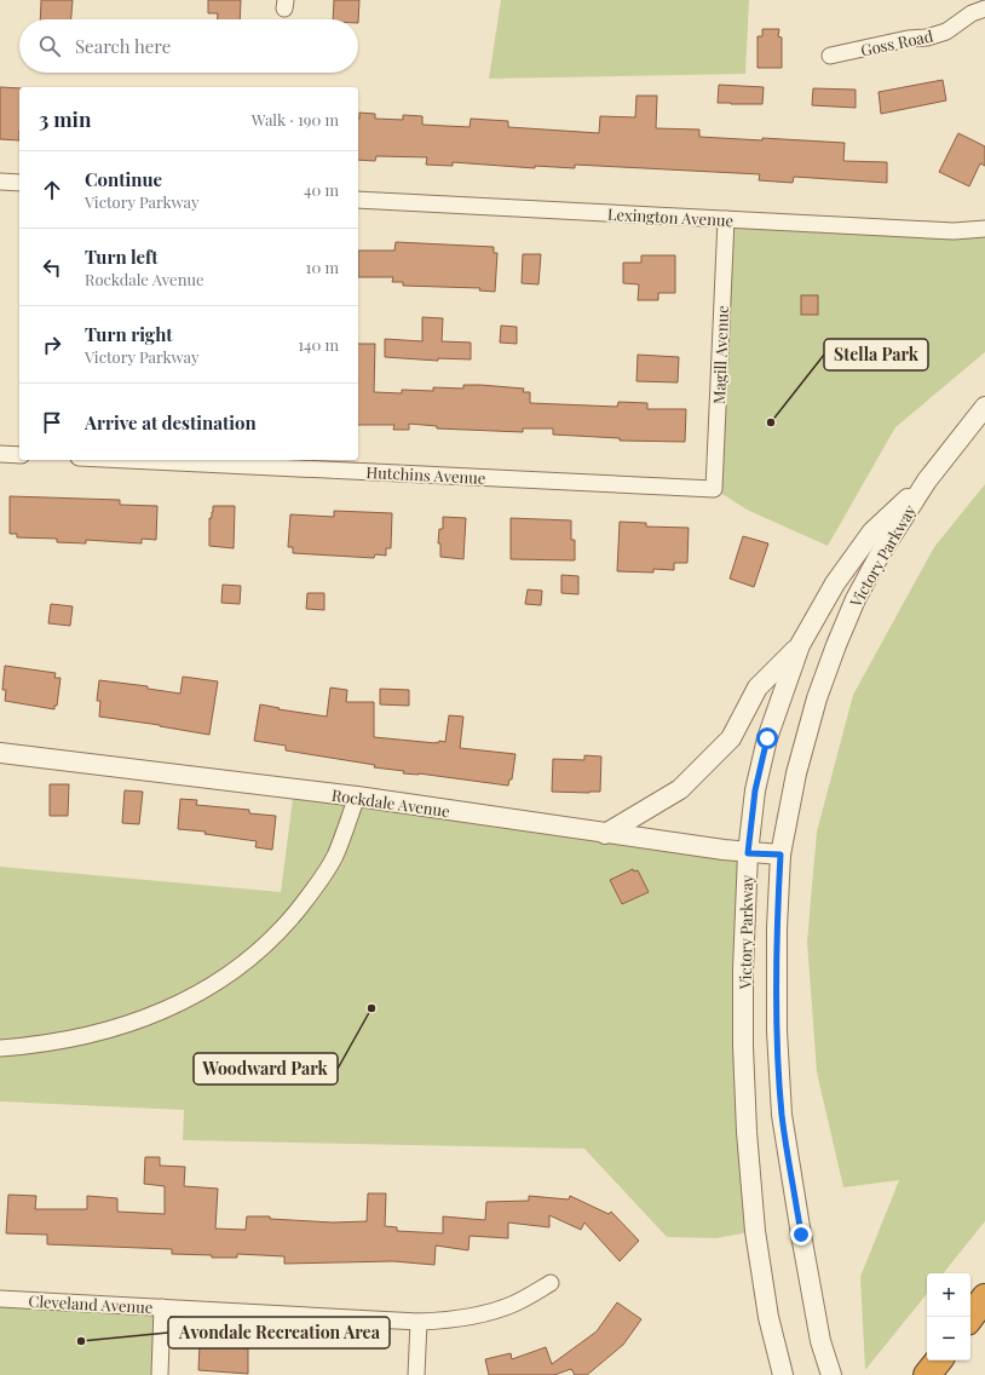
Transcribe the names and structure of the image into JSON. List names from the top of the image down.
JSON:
{
  "streets": {
    "street": [
      "Goss Road",
      "Lexington Avenue",
      "Magill Avenue",
      "Hutchins Avenue",
      "Victory Parkway",
      "Rockdale Avenue",
      "Cleveland Avenue"
    ]
  },
  "crossings": [
    ["Lexington Avenue", "Magill Avenue"],
    ["Magill Avenue", "Hutchins Avenue"],
    ["Victory Parkway", "Rockdale Avenue"]
  ],
  "places": ["Stella Park", "Woodward Park", "Avondale Recreation Area"],
  "page": {
    "search": "Search here",
    "heading": ["3 min", "Walk · 190 m"],
    "list": [
      ["Continue", "Victory Parkway", "40 m"],
      ["Turn left", "Rockdale Avenue", "10 m"],
      ["Turn right", "Victory Parkway", "140 m"],
      "Arrive at destination"
    ],
    "map_buttons": ["+", "−"]
  }
}
